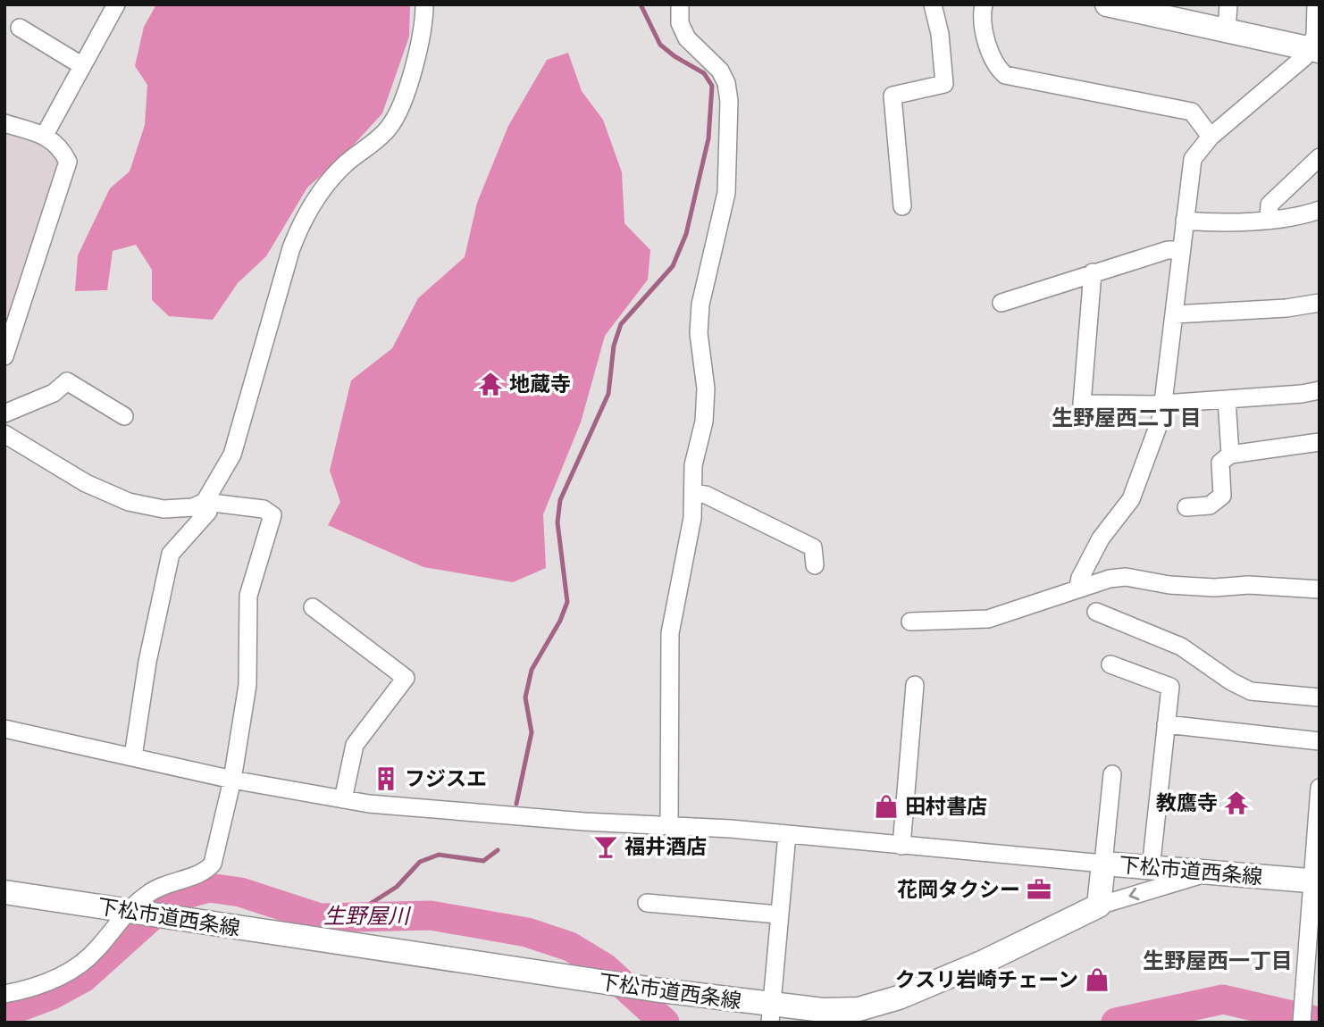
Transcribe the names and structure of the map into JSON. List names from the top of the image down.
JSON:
{
  "streets": {
    "street": ["下松市道西条線"]
  },
  "districts": ["生野屋西二丁目", "生野屋西一丁目"],
  "water": ["生野屋川"],
  "places": {
    "temple": ["地蔵寺", "教鷹寺"],
    "building": ["フジスエ"],
    "shop": ["田村書店", "クスリ岩崎チェーン"],
    "bar": ["福井酒店"],
    "office": ["花岡タクシー"]
  }
}
